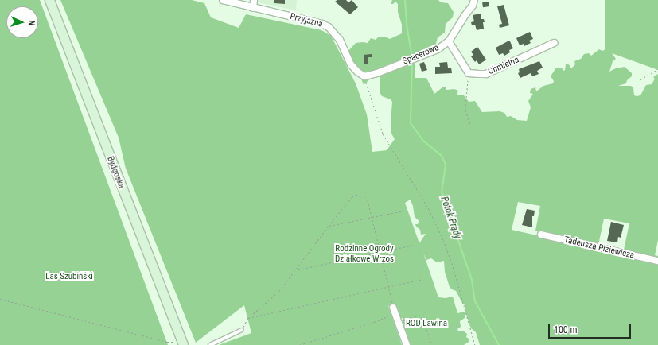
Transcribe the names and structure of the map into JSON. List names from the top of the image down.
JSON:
{
  "streets": {
    "main road": ["Bydgoska"],
    "street": [
      "Przyjazna",
      "Spacerowa",
      "Chmielna",
      "Tadeusza Piziewicza"
    ]
  },
  "crossings": [
    ["Przyjazna", "Spacerowa"]
  ],
  "water": ["Potok Prądy"],
  "parks": ["Rodzinne Ogrody Działkowe Wrzos", "Las Szubiński", "ROD Lawina"],
  "scale_bar": "100 m",
  "north": "right"
}
